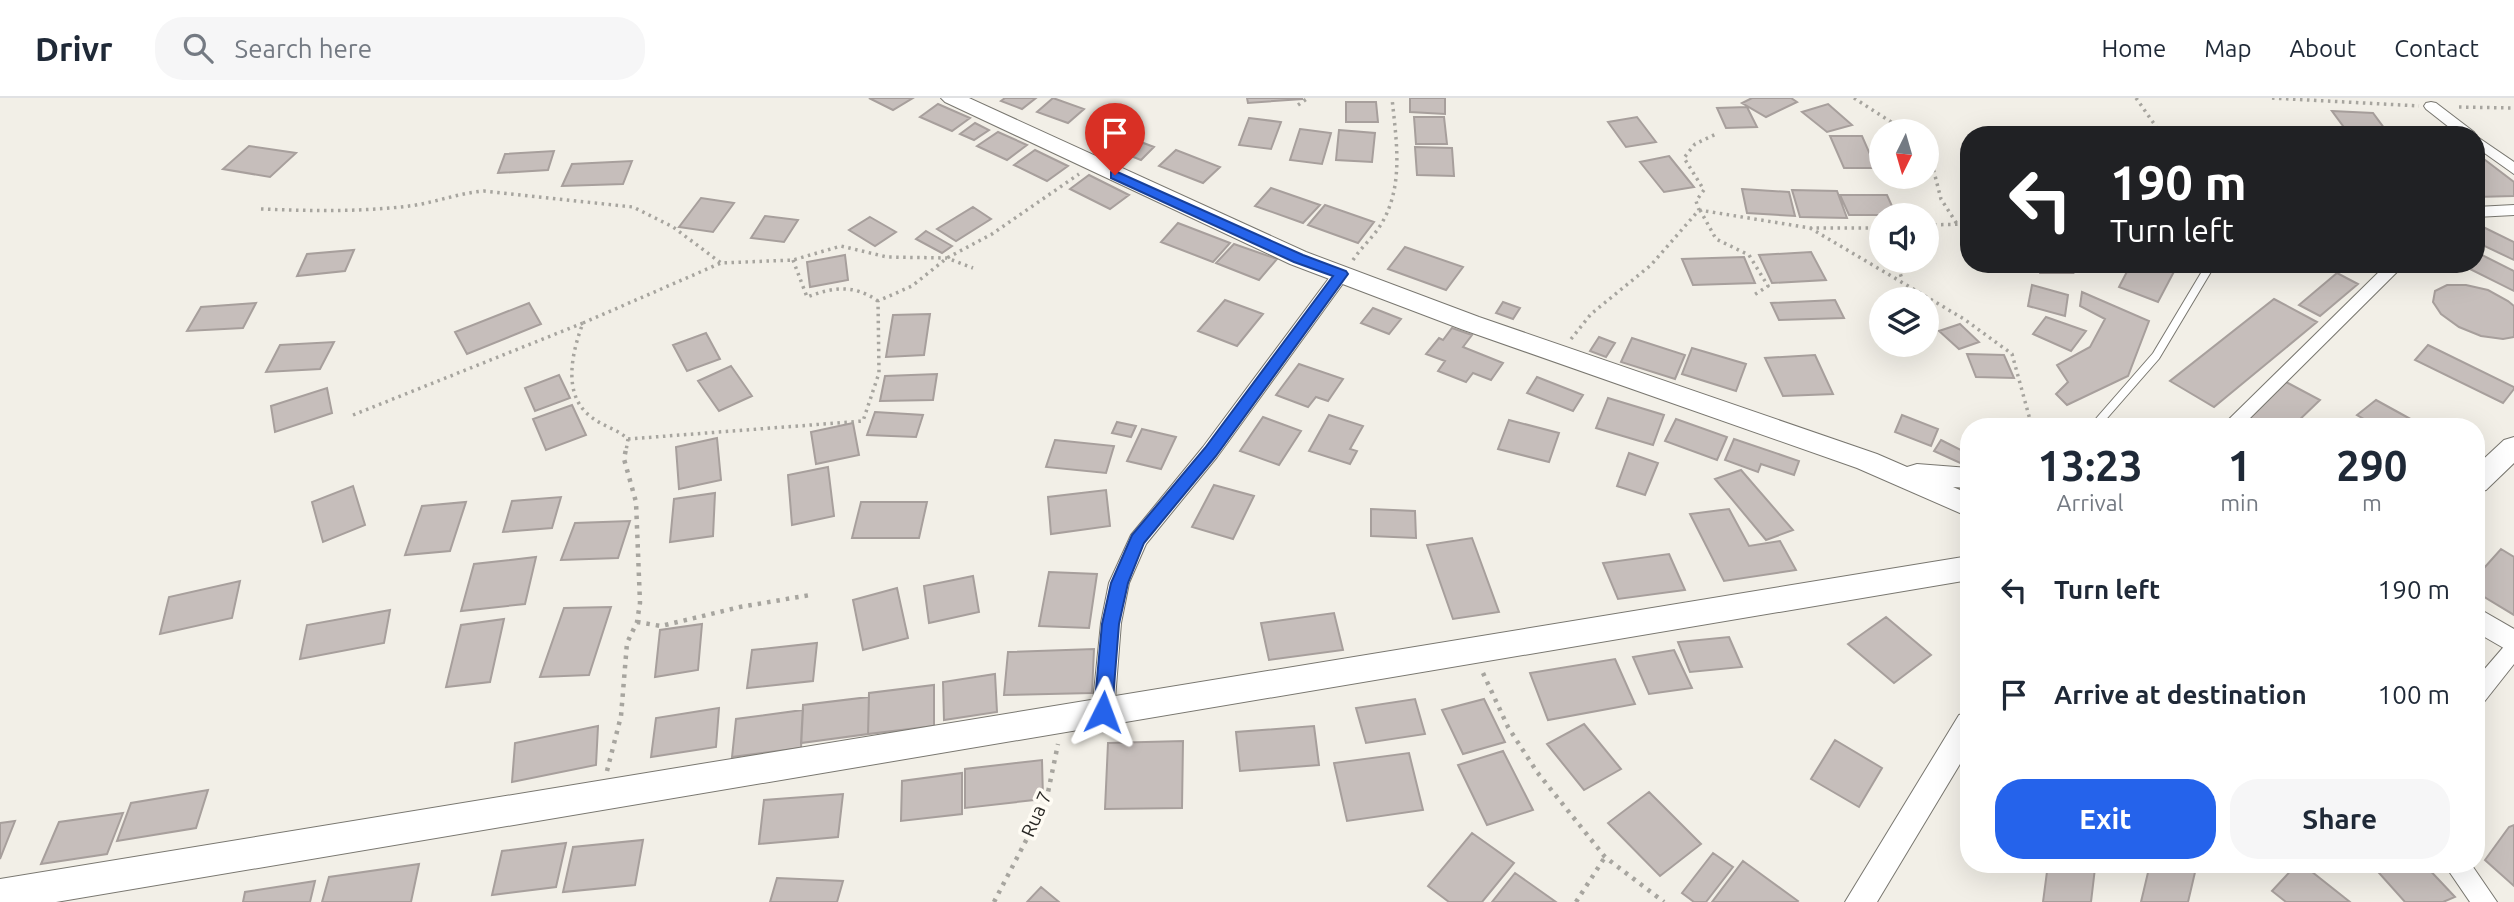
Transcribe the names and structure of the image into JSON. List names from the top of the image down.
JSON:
{
  "streets": {
    "path": ["Rua 7"]
  },
  "north": "bottom",
  "page": {
    "header": "Drivr",
    "search": "Search here",
    "nav": [
      "Home",
      "Map",
      "About",
      "Contact"
    ],
    "turn": ["190 m", "Turn left"],
    "eta": [
      "13:23",
      "Arrival",
      "1",
      "min",
      "290",
      "m"
    ],
    "list": [
      {
        "name": "Turn left",
        "value": "190 m"
      },
      {
        "name": "Arrive at destination",
        "value": "100 m"
      }
    ],
    "buttons": ["Exit", "Share"]
  }
}
